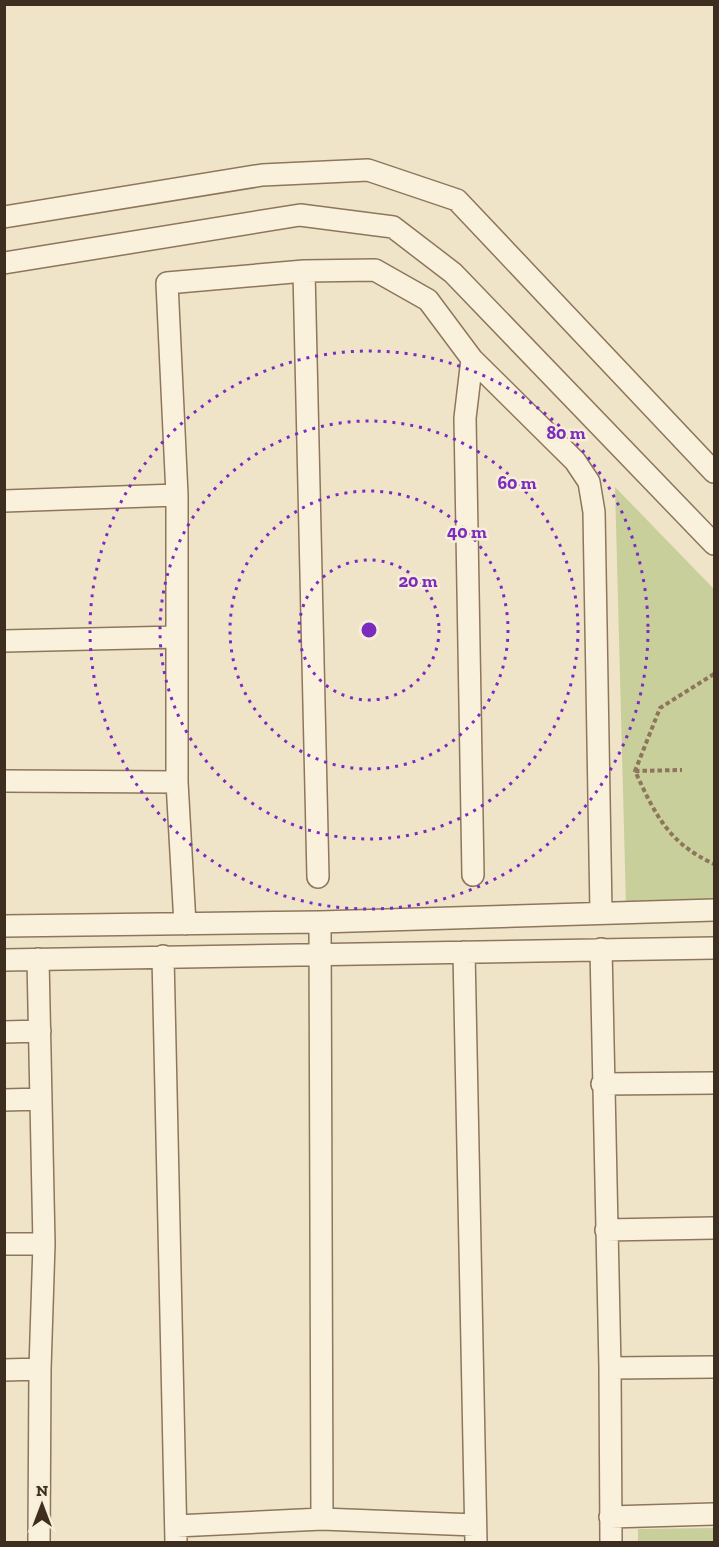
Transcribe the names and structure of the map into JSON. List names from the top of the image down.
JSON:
{
  "north": "top",
  "rings": [
    "80 m",
    "60 m",
    "40 m",
    "20 m"
  ]
}
